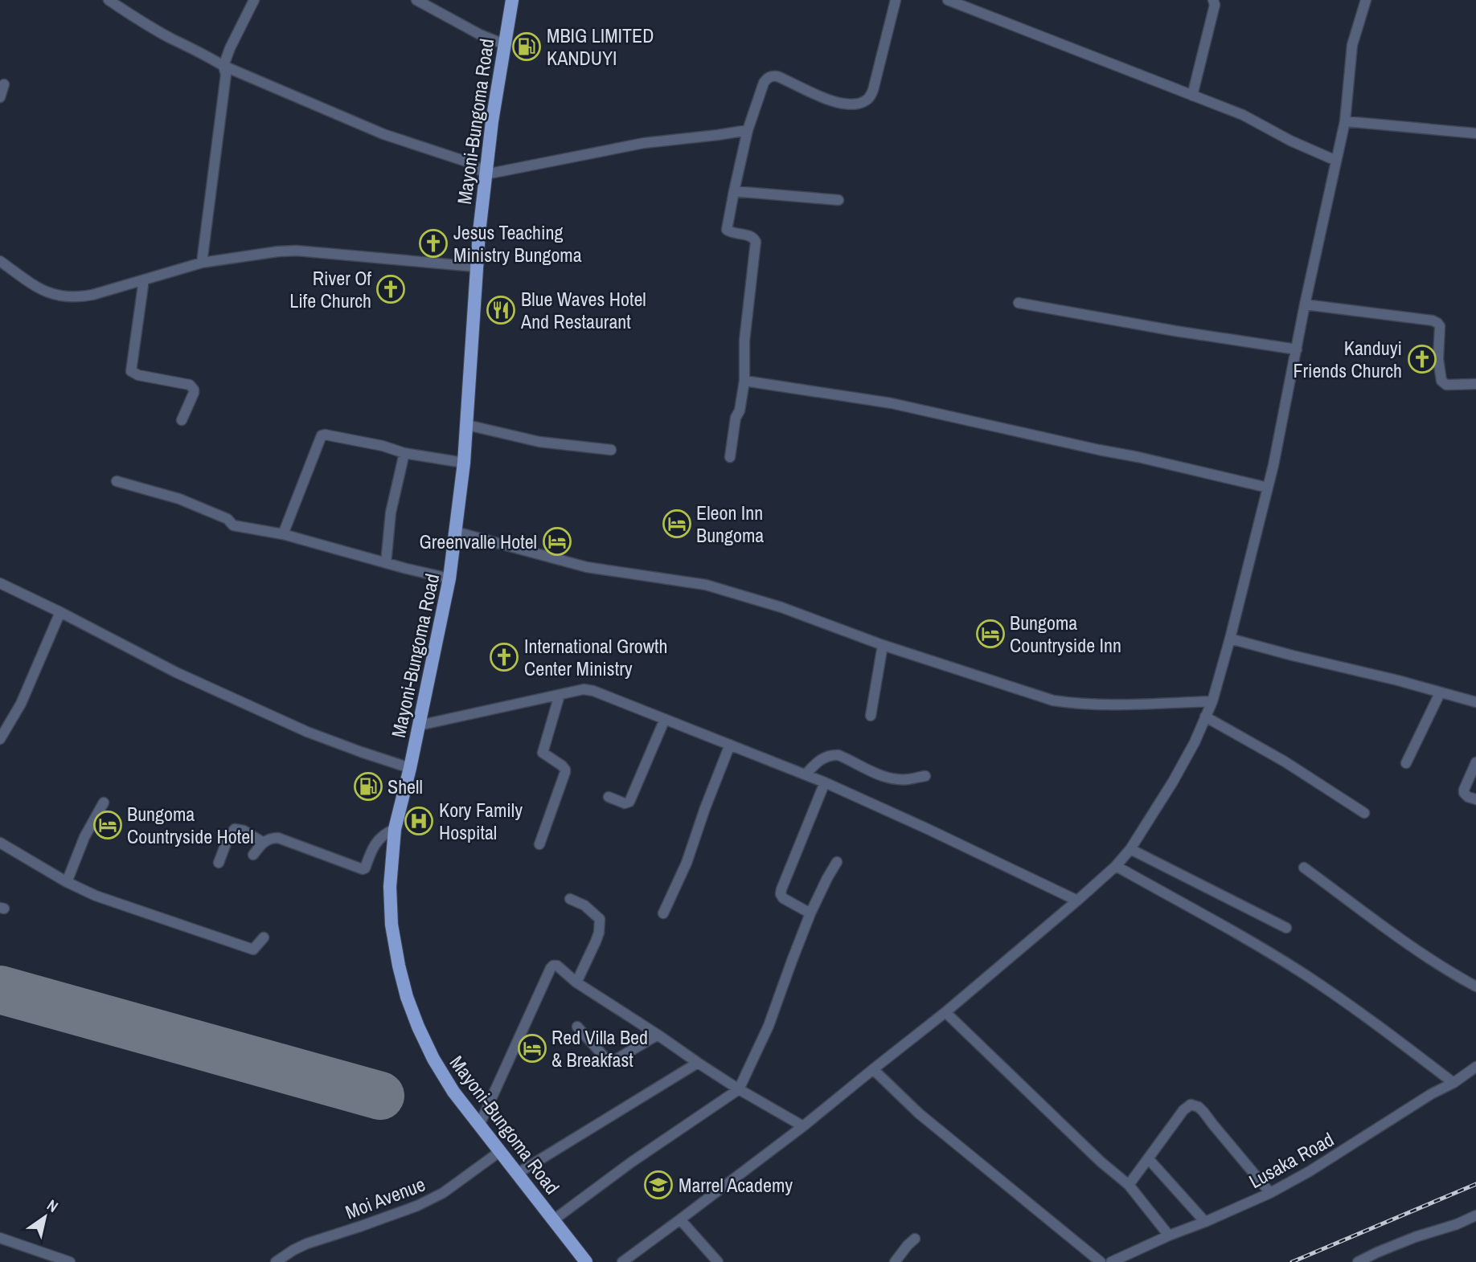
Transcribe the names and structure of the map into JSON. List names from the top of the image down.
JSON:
{
  "streets": {
    "main road": ["Mayoni-Bungoma Road"],
    "street": ["Lusaka Road", "Moi Avenue"]
  },
  "crossings": [
    ["Mayoni-Bungoma Road", "Moi Avenue"]
  ],
  "places": {
    "fuel station": ["MBIG LIMITED KANDUYI", "Shell"],
    "church": [
      "Jesus Teaching Ministry Bungoma",
      "River Of Life Church",
      "Kanduyi Friends Church",
      "International Growth Center Ministry"
    ],
    "restaurant": ["Blue Waves Hotel And Restaurant"],
    "hotel": [
      "Eleon Inn Bungoma",
      "Greenvalle Hotel",
      "Bungoma Countryside Inn",
      "Bungoma Countryside Hotel",
      "Red Villa Bed & Breakfast"
    ],
    "hospital": ["Kory Family Hospital"],
    "school or university": ["Marrel Academy"]
  },
  "north": "top right"
}
